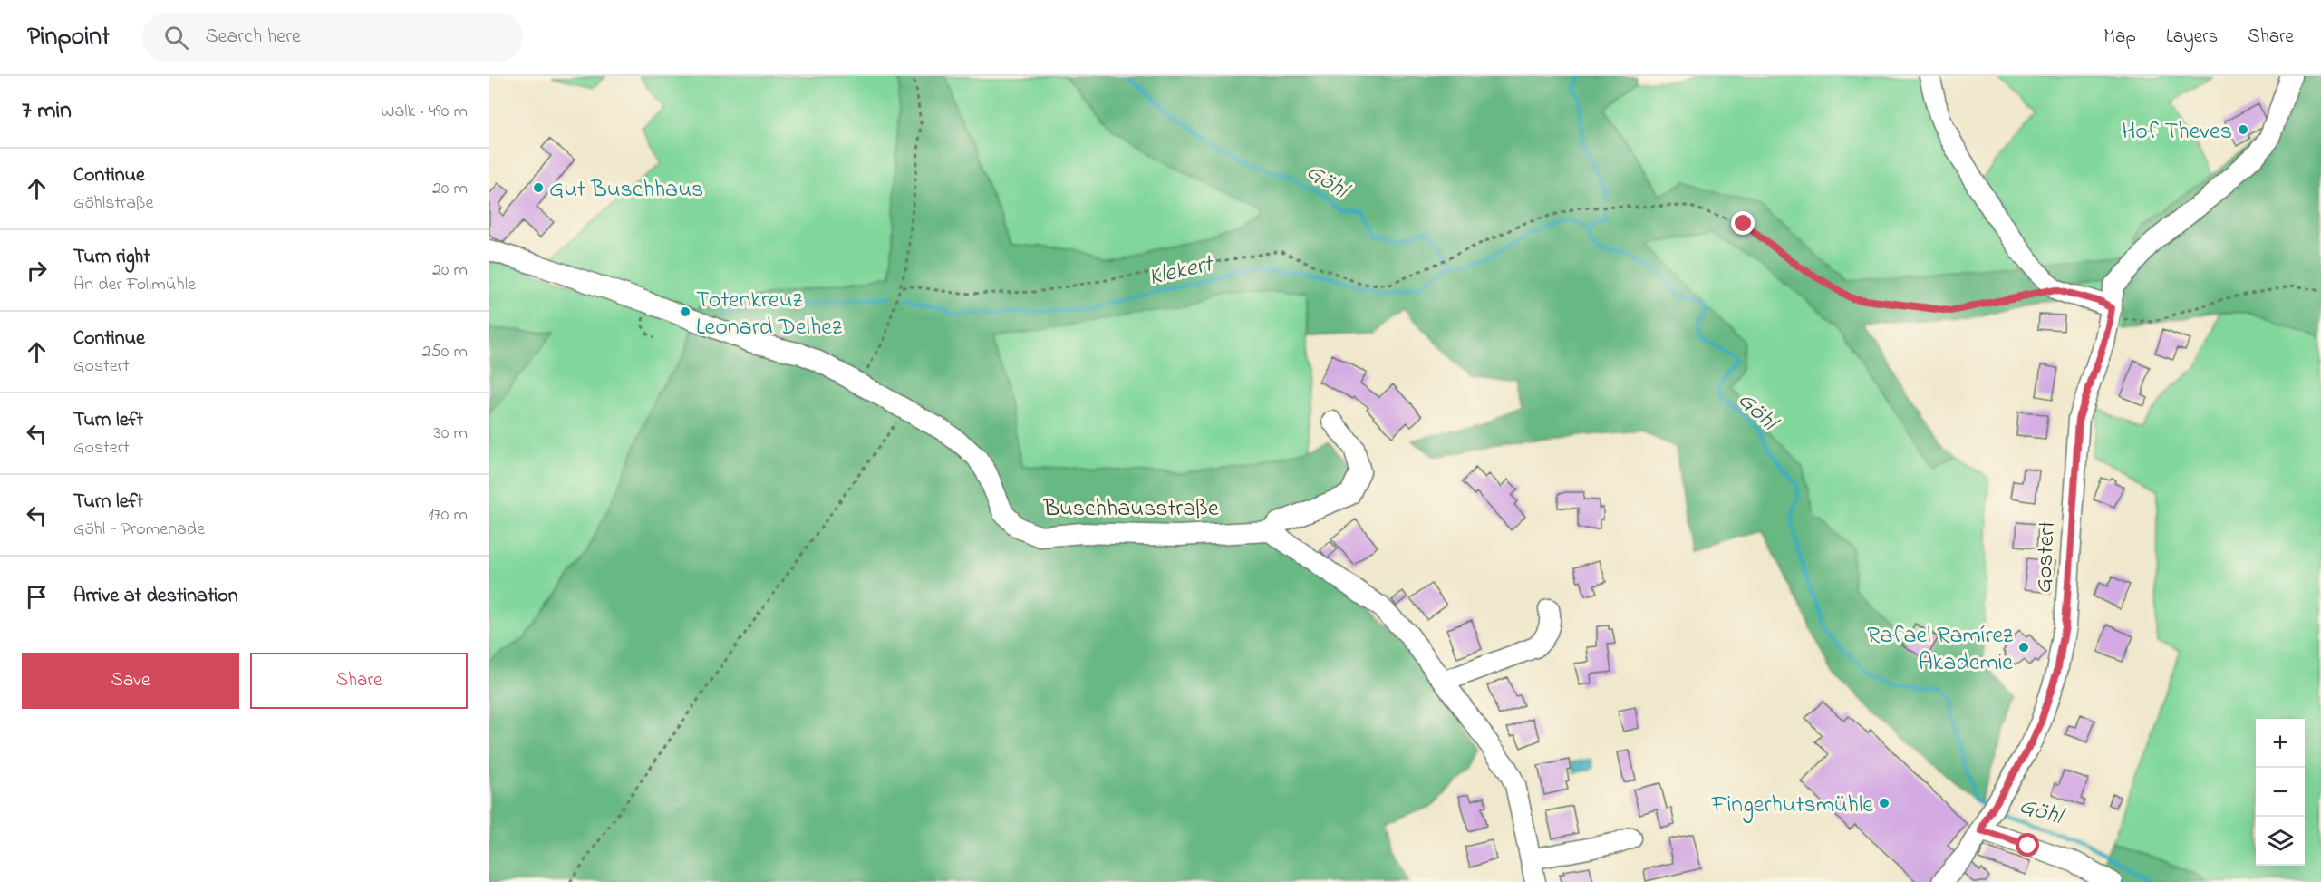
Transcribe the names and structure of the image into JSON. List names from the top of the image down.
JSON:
{
  "streets": {
    "street": ["Buschhausstraße", "Gostert"]
  },
  "water": ["Göhl", "Klekert"],
  "places": [
    "Hof Theves",
    "Gut Buschhaus",
    "Totenkreuz Leonard Delhez",
    "Rafael Ramírez Akademie",
    "Fingerhutsmühle"
  ],
  "page": {
    "header": "Pinpoint",
    "search": "Search here",
    "nav": ["Map", "Layers", "Share"],
    "heading": ["7 min", "Walk · 490 m"],
    "list": [
      ["Continue", "Göhlstraße", "20 m"],
      ["Turn right", "An der Follmühle", "20 m"],
      ["Continue", "Gostert", "250 m"],
      ["Turn left", "Gostert", "30 m"],
      ["Turn left", "Göhl - Promenade", "170 m"],
      "Arrive at destination"
    ],
    "buttons": ["Save", "Share"],
    "map_buttons": ["+", "−"]
  }
}
